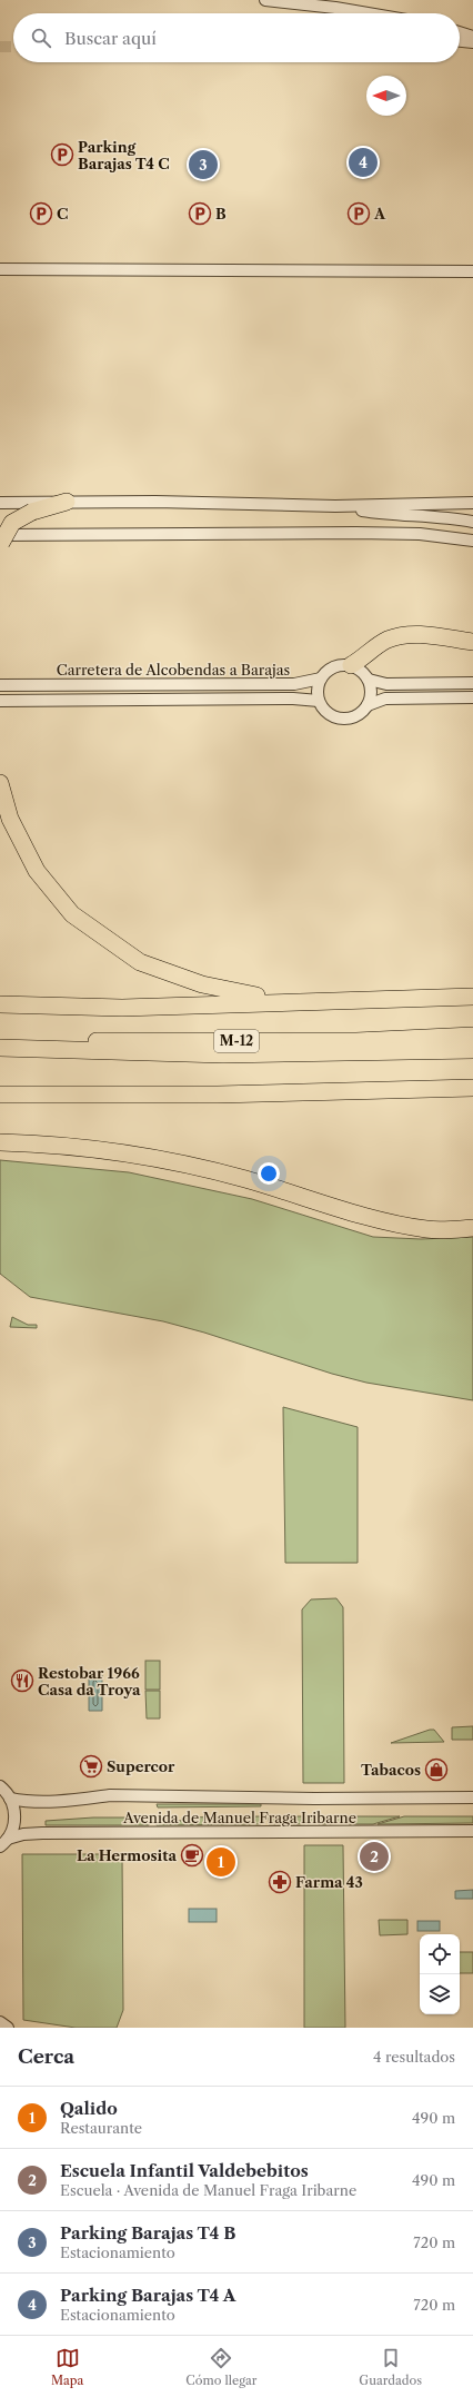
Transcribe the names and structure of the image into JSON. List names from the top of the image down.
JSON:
{
  "streets": {
    "highway": ["M-12"],
    "street": ["Carretera de Alcobendas a Barajas", "Avenida de Manuel Fraga Iribarne"]
  },
  "places": {
    "parking": [
      "Parking Barajas T4 C",
      "C",
      "B",
      "A"
    ],
    "restaurant": ["Restobar 1966 Casa da Troya"],
    "supermarket": ["Supercor"],
    "shop": ["Tabacos"],
    "cafe": ["La Hermosita"],
    "pharmacy": ["Farma 43"]
  },
  "north": "left",
  "page": {
    "search": "Buscar aquí",
    "pins": [
      "4",
      "3",
      "2",
      "1"
    ],
    "heading": ["Cerca", "4 resultados"],
    "list": [
      {
        "mark": "1",
        "name": "Qalido",
        "note": "Restaurante",
        "value": "490 m"
      },
      {
        "mark": "2",
        "name": "Escuela Infantil Valdebebitos",
        "note": "Escuela · Avenida de Manuel Fraga Iribarne",
        "value": "490 m"
      },
      {
        "mark": "3",
        "name": "Parking Barajas T4 B",
        "note": "Estacionamiento",
        "value": "720 m"
      },
      {
        "mark": "4",
        "name": "Parking Barajas T4 A",
        "note": "Estacionamiento",
        "value": "720 m"
      }
    ],
    "nav": ["Mapa", "Cómo llegar", "Guardados"]
  }
}
